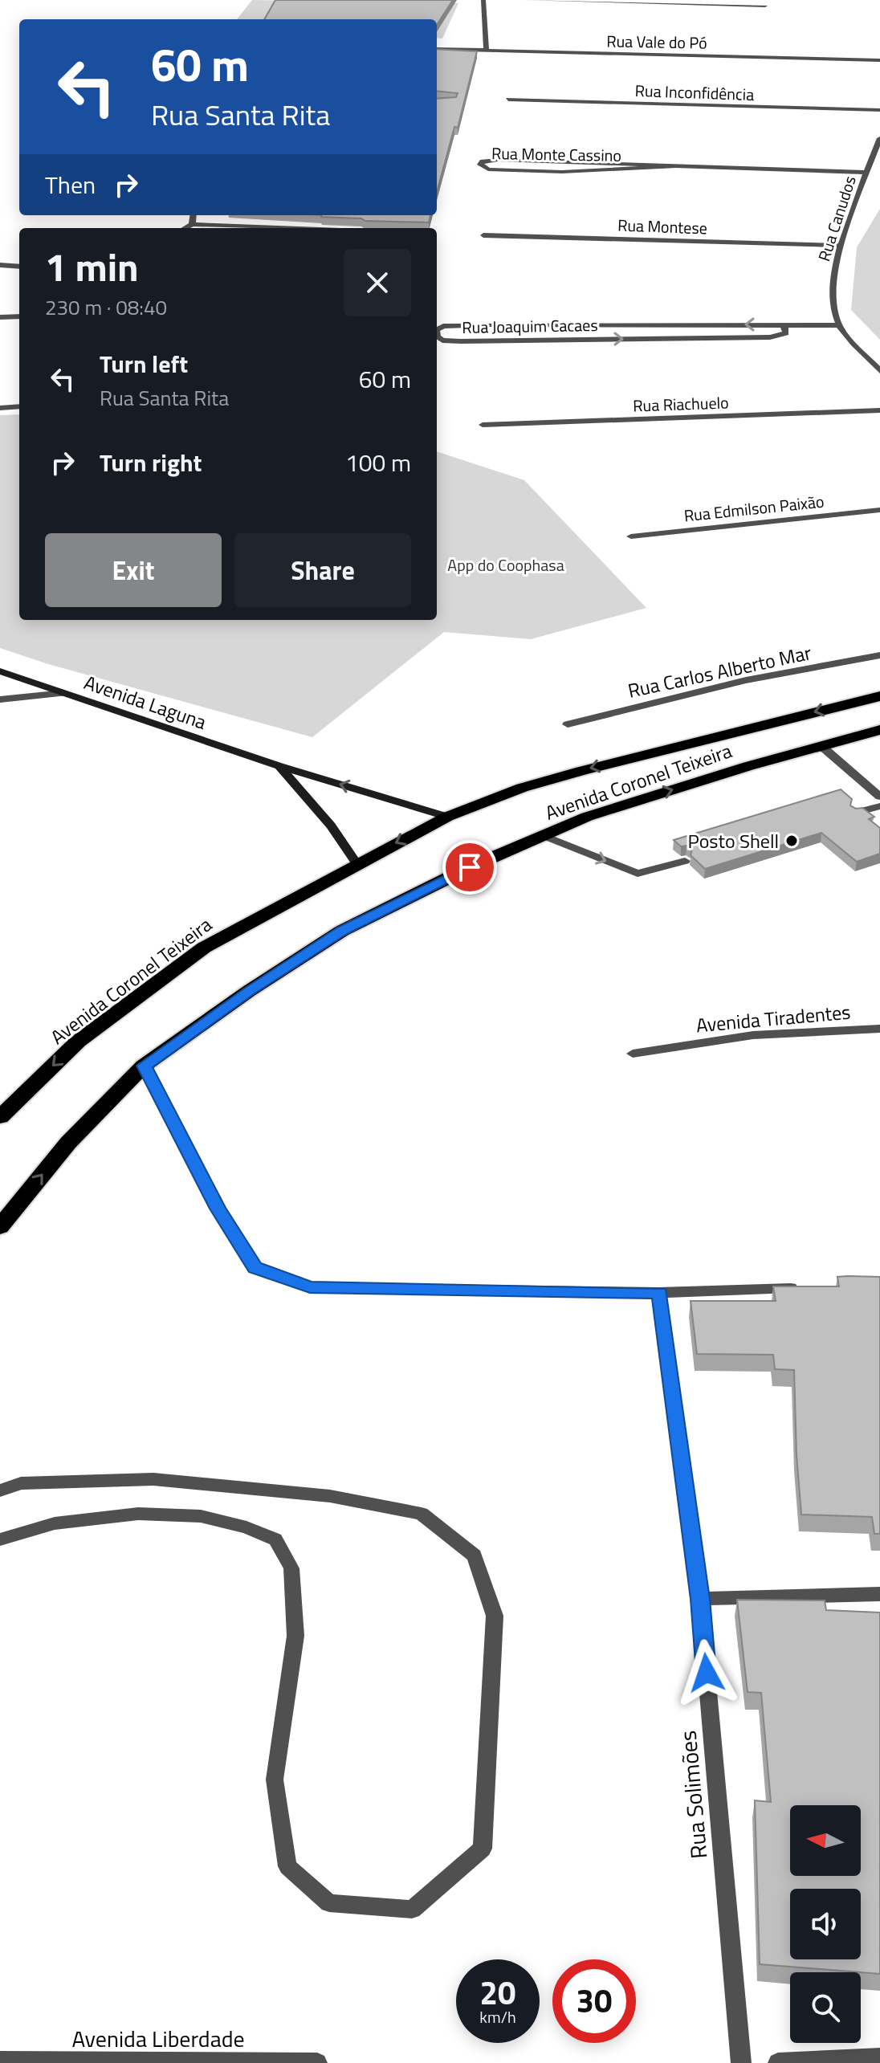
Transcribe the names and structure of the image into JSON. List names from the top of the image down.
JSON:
{
  "streets": {
    "highway": ["Avenida Coronel Teixeira"],
    "main road": ["Avenida Laguna"],
    "street": [
      "Rua Vale do Pó",
      "Rua Inconfidência",
      "Rua Monte Cassino",
      "Rua Canudos",
      "Rua Montese",
      "Rua Joaquim Cacaes",
      "Rua Riachuelo",
      "Rua Edmilson Paixão",
      "Rua Carlos Alberto Mar",
      "Avenida Tiradentes",
      "Rua Solimões",
      "Avenida Liberdade"
    ]
  },
  "crossings": [
    ["Rua Monte Cassino", "Rua Canudos"],
    ["Rua Canudos", "Rua Montese"],
    ["Rua Canudos", "Rua Joaquim Cacaes"],
    ["Avenida Laguna", "Avenida Coronel Teixeira"]
  ],
  "parks": ["App do Coophasa"],
  "places": ["Posto Shell"],
  "north": "left",
  "page": {
    "turn": ["60 m", "Rua Santa Rita"],
    "then": "Then",
    "heading": ["1 min", "230 m · 08:40"],
    "list": [
      {
        "name": "Turn left",
        "note": "Rua Santa Rita",
        "value": "60 m"
      },
      {
        "name": "Turn right",
        "value": "100 m"
      }
    ],
    "buttons": ["Exit", "Share"],
    "speed": "20 km/h",
    "limit": "30"
  }
}
